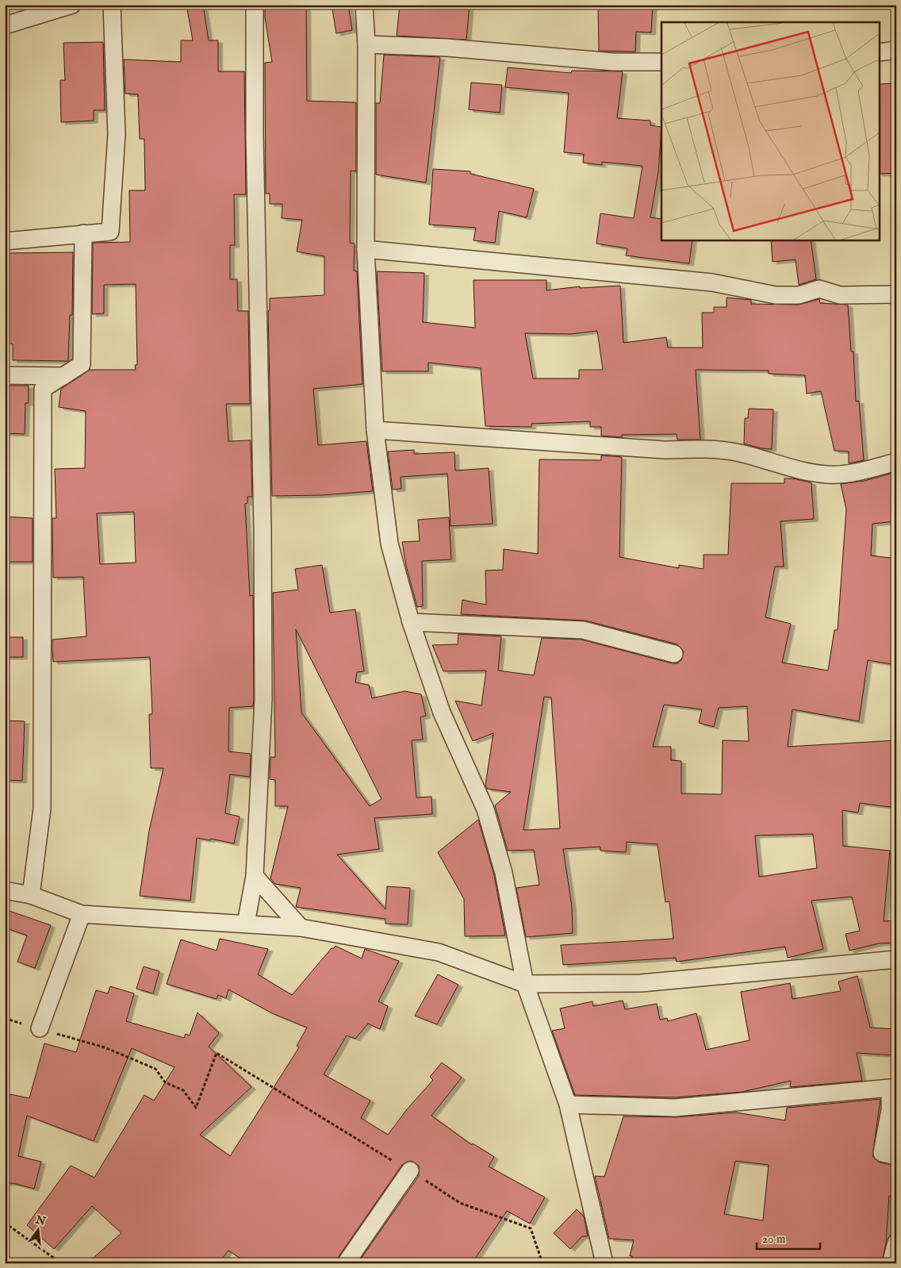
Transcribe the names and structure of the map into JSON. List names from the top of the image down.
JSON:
{
  "scale_bar": "20 m",
  "north": "top"
}
